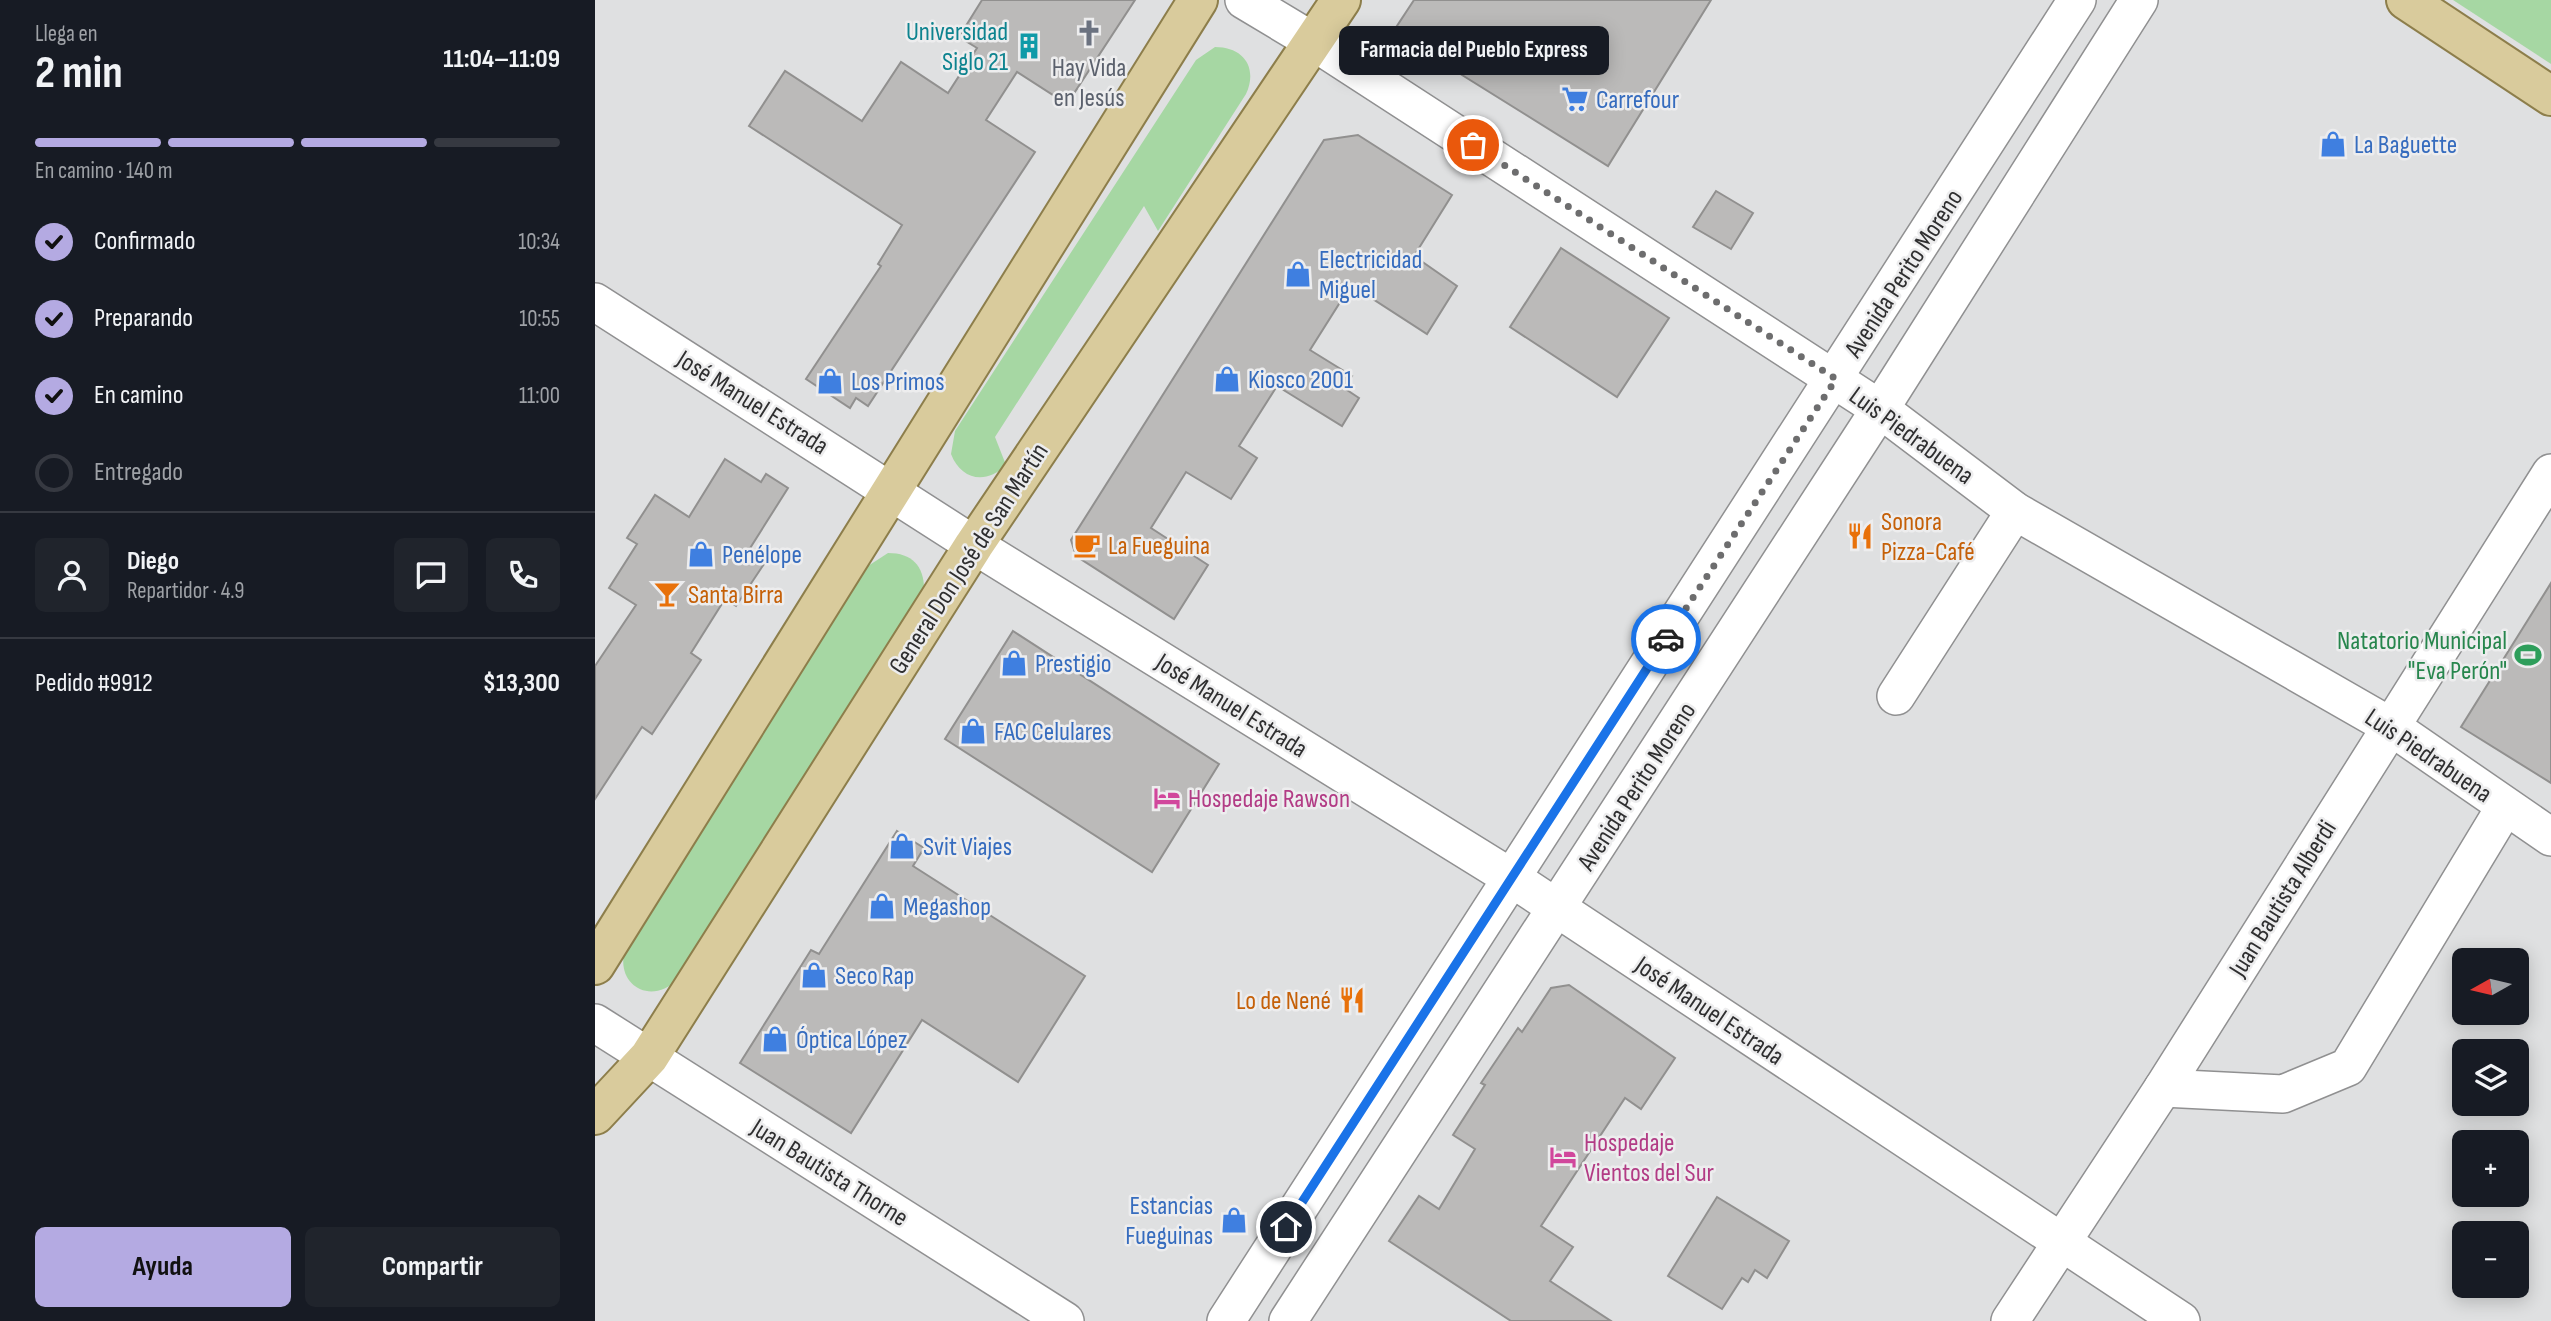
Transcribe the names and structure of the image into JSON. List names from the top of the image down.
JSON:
{
  "streets": {
    "main road": ["General Don José de San Martín"],
    "street": [
      "Avenida Perito Moreno",
      "José Manuel Estrada",
      "Luis Piedrabuena",
      "Juan Bautista Alberdi",
      "Juan Bautista Thorne"
    ]
  },
  "crossings": [
    ["Avenida Perito Moreno", "José Manuel Estrada"],
    ["Avenida Perito Moreno", "Luis Piedrabuena"],
    ["José Manuel Estrada", "General Don José de San Martín"],
    ["José Manuel Estrada", "Juan Bautista Alberdi"],
    ["Luis Piedrabuena", "General Don José de San Martín"],
    ["Luis Piedrabuena", "Juan Bautista Alberdi"],
    ["General Don José de San Martín", "Juan Bautista Thorne"]
  ],
  "places": {
    "church": ["Hay Vida en Jesús"],
    "building": ["Universidad Siglo 21"],
    "supermarket": ["Carrefour"],
    "shop": [
      "La Baguette",
      "Electricidad Miguel",
      "Kiosco 2001",
      "Los Primos",
      "Penélope",
      "Prestigio",
      "FAC Celulares",
      "Svit Viajes",
      "Megashop",
      "Seco Rap",
      "Óptica López",
      "Estancias Fueguinas"
    ],
    "other": ["Farmacia del Pueblo Express"],
    "restaurant": ["Sonora Pizza-Café", "Lo de Nené"],
    "cafe": ["La Fueguina"],
    "bar": ["Santa Birra"],
    "sports": ["Natatorio Municipal \"Eva Perón\""],
    "hotel": ["Hospedaje Rawson", "Hospedaje Vientos del Sur"]
  },
  "north": "left",
  "page": {
    "heading": ["2 min", "Llega en", "11:04–11:09"],
    "panel": [
      "Diego",
      "Repartidor · 4.9",
      "Pedido #9912",
      "$13,300"
    ],
    "bubble": "Farmacia del Pueblo Express",
    "bar": "En camino · 140 m",
    "list": [
      ["Confirmado", "10:34"],
      ["Preparando", "10:55"],
      ["En camino", "11:00"],
      "Entregado"
    ],
    "map_buttons": ["+", "−"],
    "buttons": ["Ayuda", "Compartir"]
  }
}
